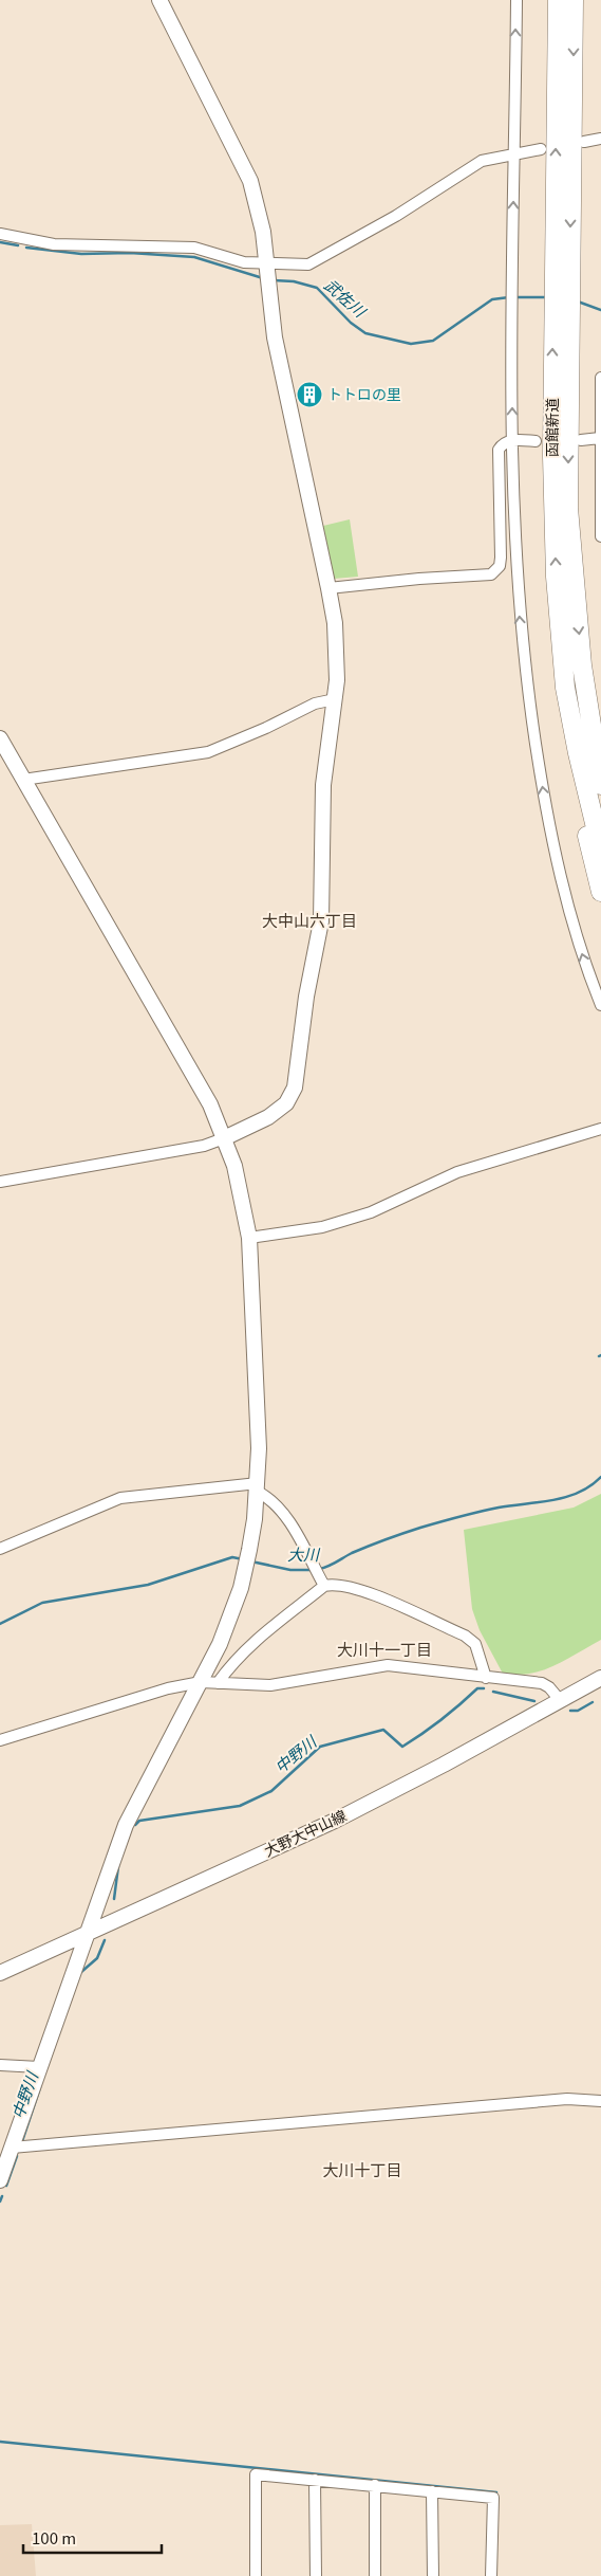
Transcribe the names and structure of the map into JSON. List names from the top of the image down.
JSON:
{
  "streets": {
    "highway": ["函館新道"],
    "street": ["大野大中山線"]
  },
  "districts": ["大中山六丁目", "大川十一丁目", "大川十丁目"],
  "water": ["武佐川", "大川", "中野川"],
  "places": {
    "building": ["トトロの里"]
  },
  "scale_bar": "100 m"
}
